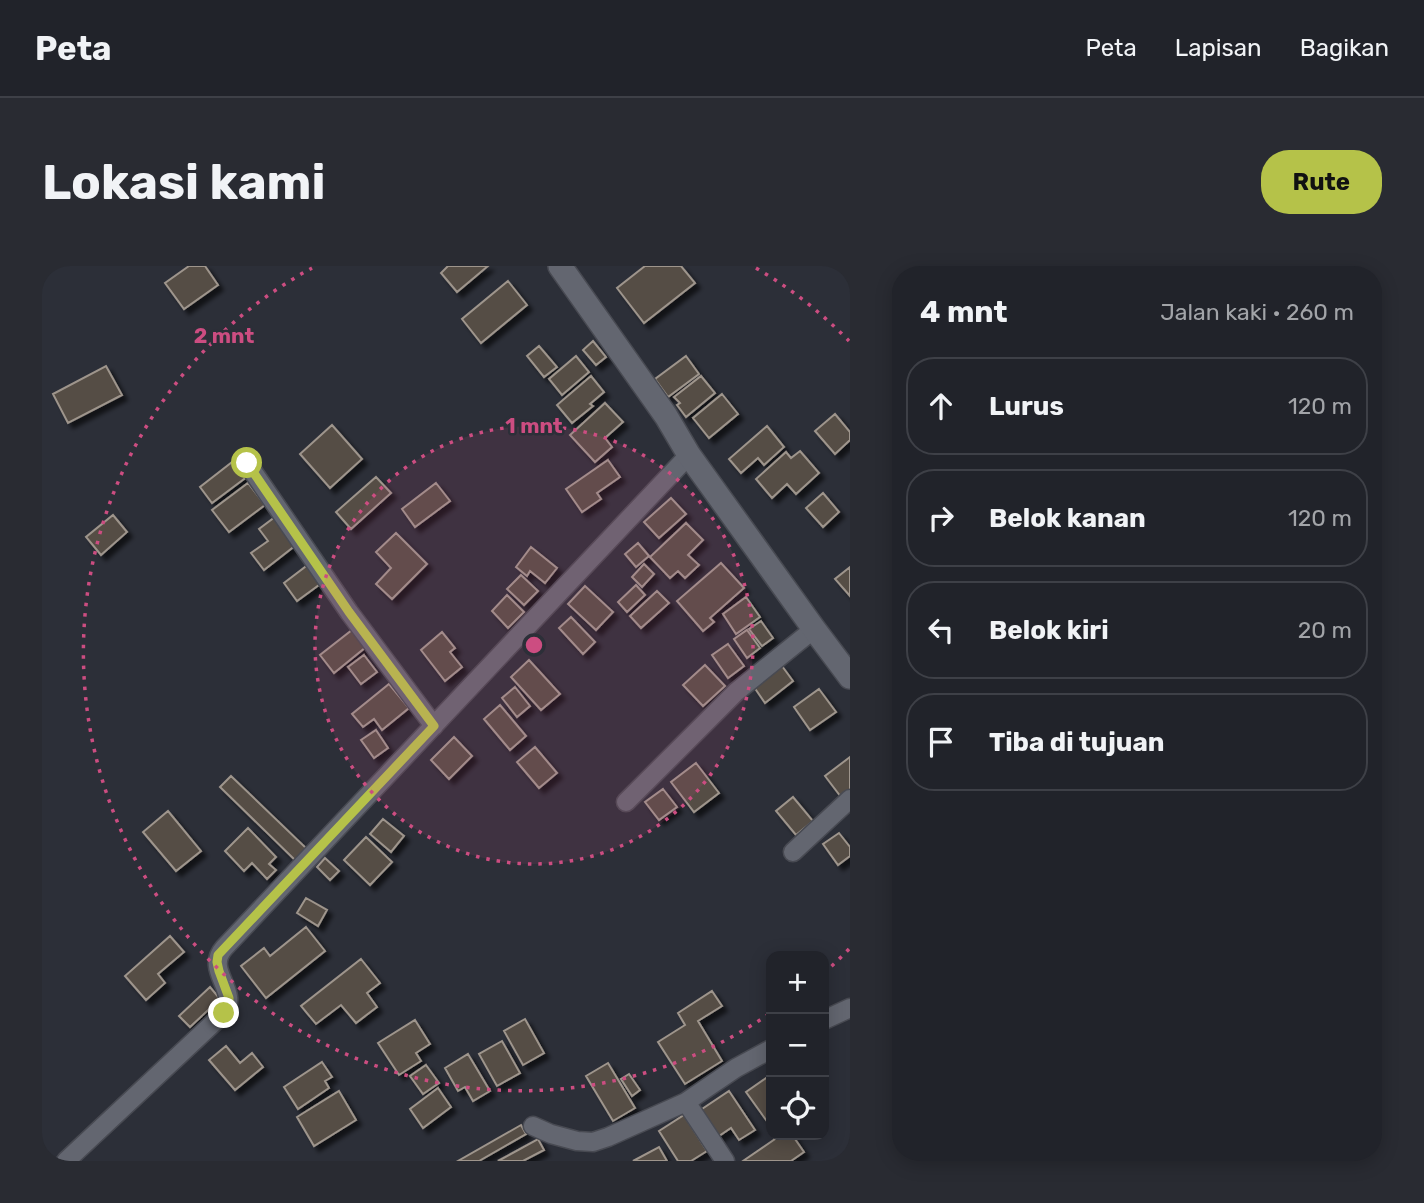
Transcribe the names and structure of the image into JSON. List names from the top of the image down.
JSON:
{
  "page": {
    "header": "Peta",
    "nav": ["Peta", "Lapisan", "Bagikan"],
    "buttons": "Rute",
    "title": "Lokasi kami",
    "heading": ["4 mnt", "Jalan kaki · 260 m"],
    "list": [
      ["Lurus", "120 m"],
      ["Belok kanan", "120 m"],
      ["Belok kiri", "20 m"],
      "Tiba di tujuan"
    ],
    "map_buttons": ["+", "−"]
  },
  "rings": ["2 mnt", "1 mnt"]
}
